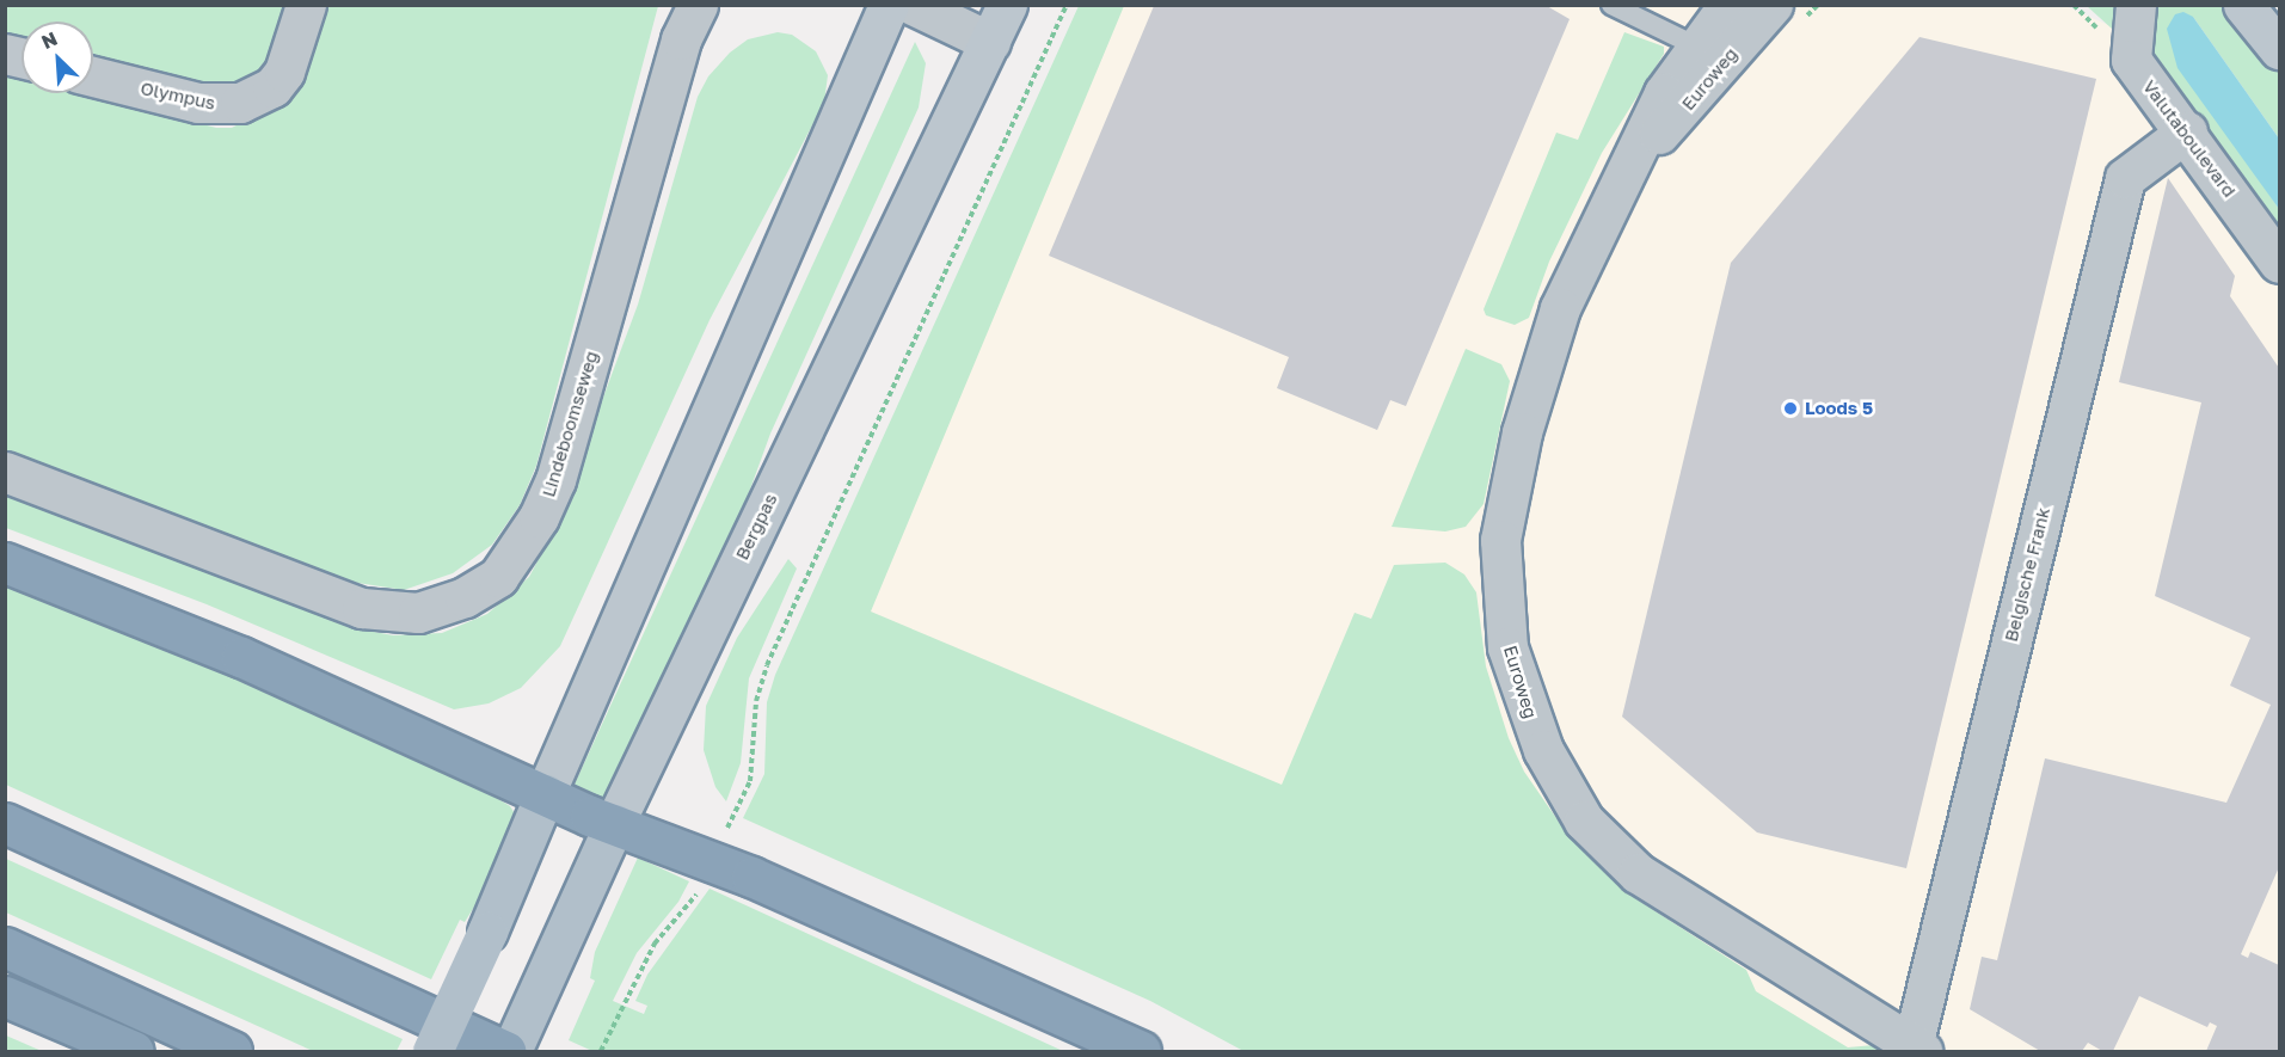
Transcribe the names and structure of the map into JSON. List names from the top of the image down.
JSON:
{
  "streets": {
    "main road": ["Bergpas"],
    "street": [
      "Euroweg",
      "Olympus",
      "Valutaboulevard",
      "Lindeboomseweg",
      "Belgische Frank"
    ]
  },
  "crossings": [
    ["Euroweg", "Belgische Frank"],
    ["Valutaboulevard", "Belgische Frank"]
  ],
  "places": ["Loods 5"],
  "north": "top left"
}
